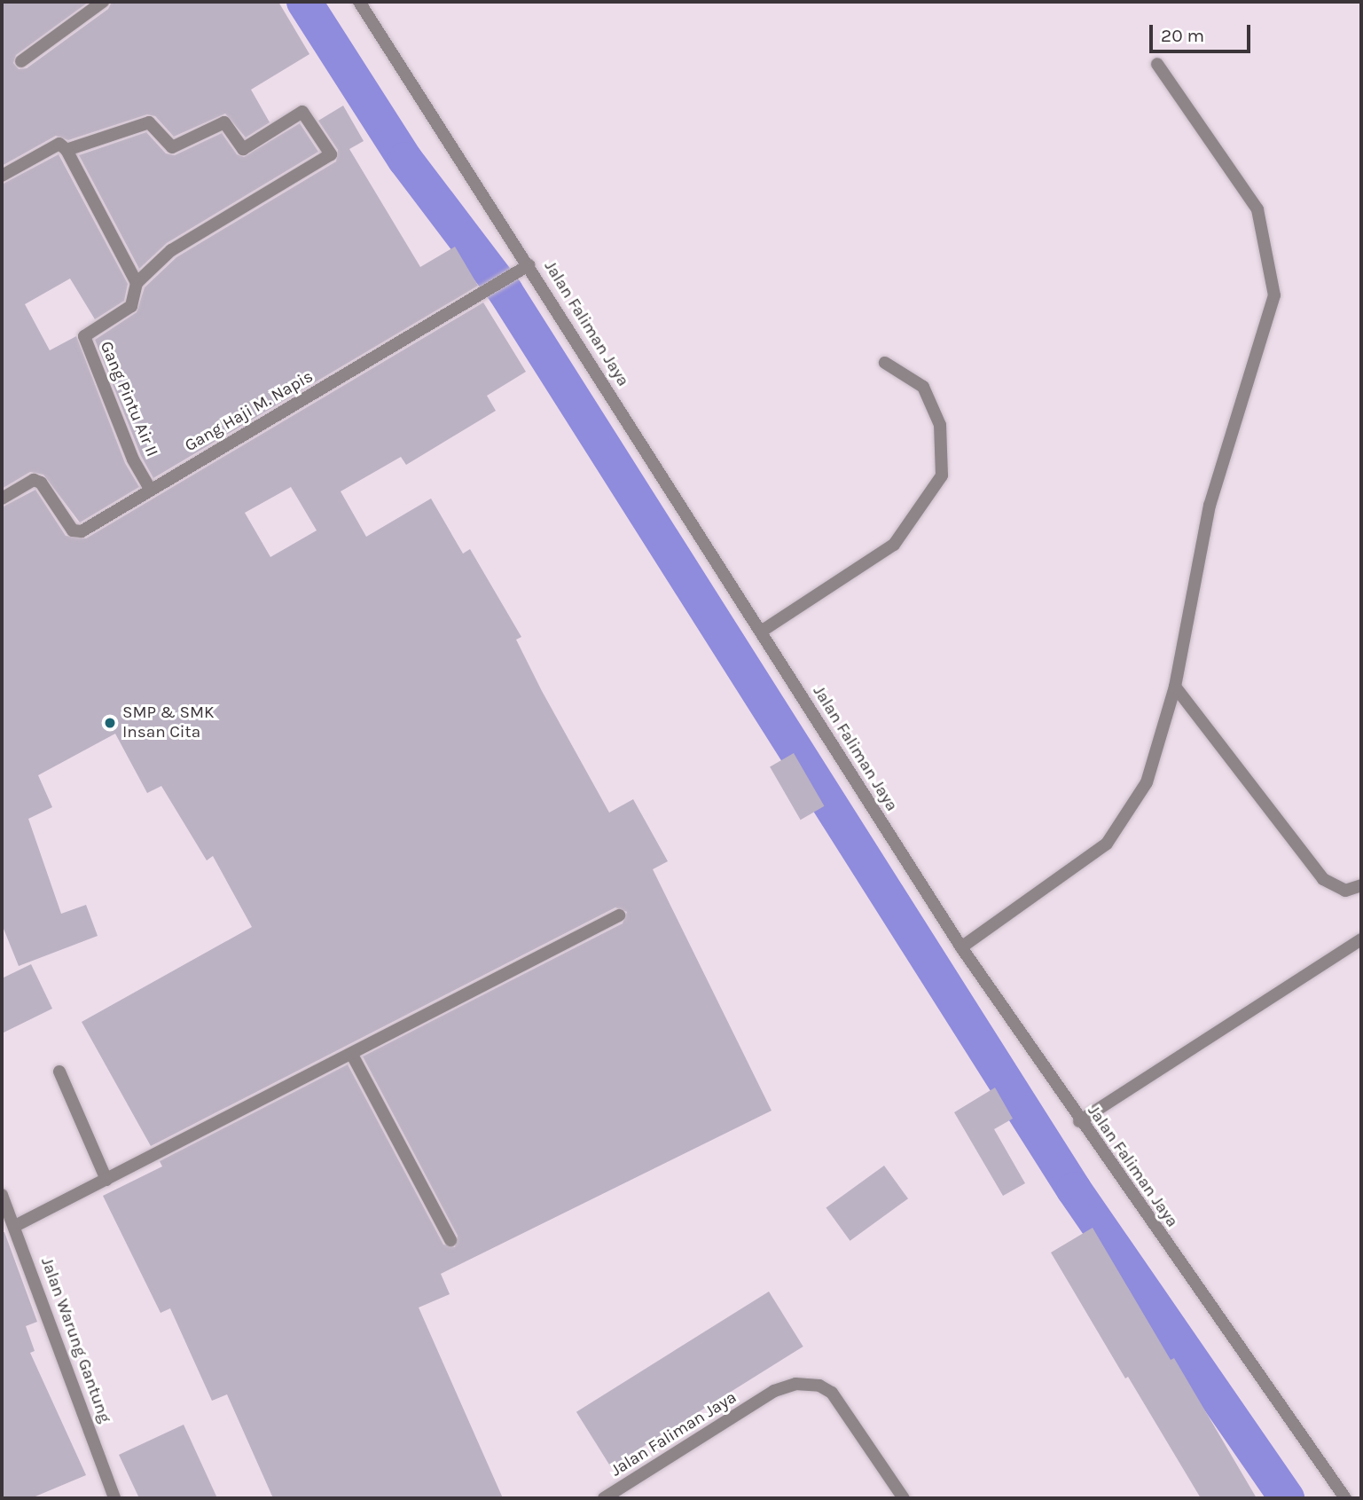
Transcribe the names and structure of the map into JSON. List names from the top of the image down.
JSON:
{
  "streets": {
    "street": [
      "Jalan Faliman Jaya",
      "Gang Pintu Air II",
      "Gang Haji M. Napis",
      "Jalan Warung Gantung"
    ]
  },
  "crossings": [
    ["Jalan Faliman Jaya", "Gang Haji M. Napis"],
    ["Gang Pintu Air II", "Gang Haji M. Napis"]
  ],
  "places": ["SMP & SMK Insan Cita"],
  "scale_bar": "20 m"
}
